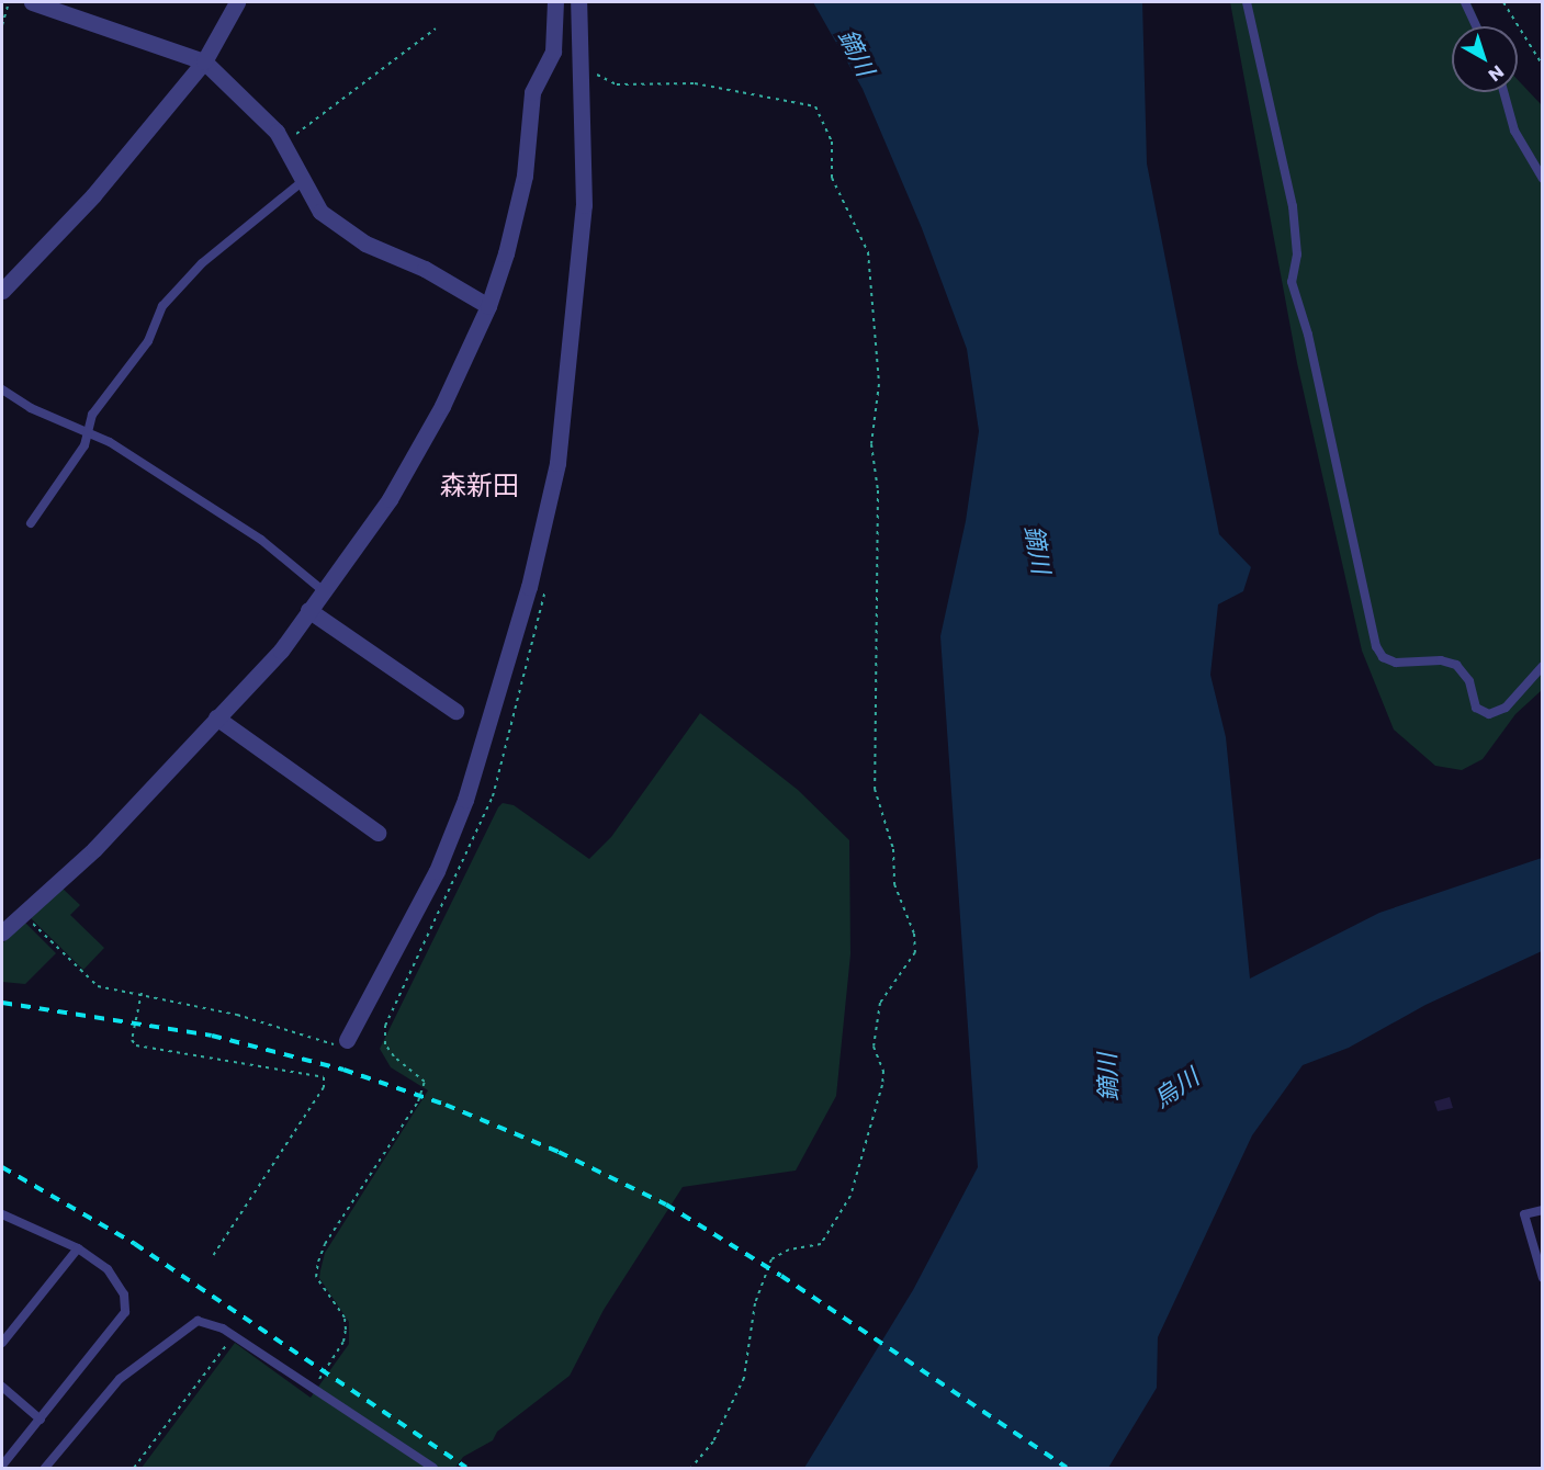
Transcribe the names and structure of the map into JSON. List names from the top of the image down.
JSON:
{
  "districts": ["森新田"],
  "water": ["鏑川", "烏川"],
  "north": "bottom right"
}
